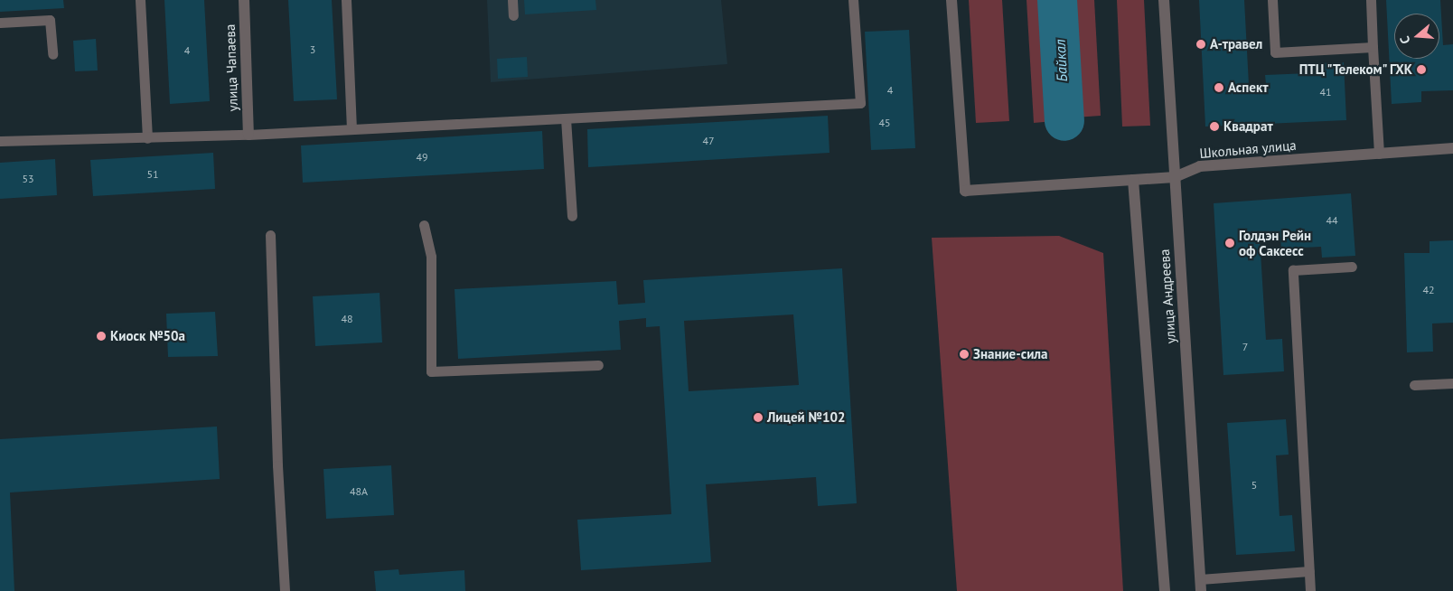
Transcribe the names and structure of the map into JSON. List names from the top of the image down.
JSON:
{
  "streets": {
    "street": ["улица Чапаева", "Школьная улица", "улица Андреева"]
  },
  "crossings": [
    ["Школьная улица", "улица Андреева"]
  ],
  "water": ["Байкал"],
  "places": [
    "А-травел",
    "ПТЦ \"Телеком\" ГХК",
    "Аспект",
    "Квадрат",
    "Голдэн Рейн оф Саксесс",
    "Киоск №50а",
    "Знание-сила",
    "Лицей №102"
  ],
  "house_numbers": [
    "3",
    "4",
    "4",
    "41",
    "45",
    "47",
    "49",
    "51",
    "53",
    "44",
    "42",
    "48",
    "7",
    "5",
    "48А"
  ],
  "north": "left"
}
